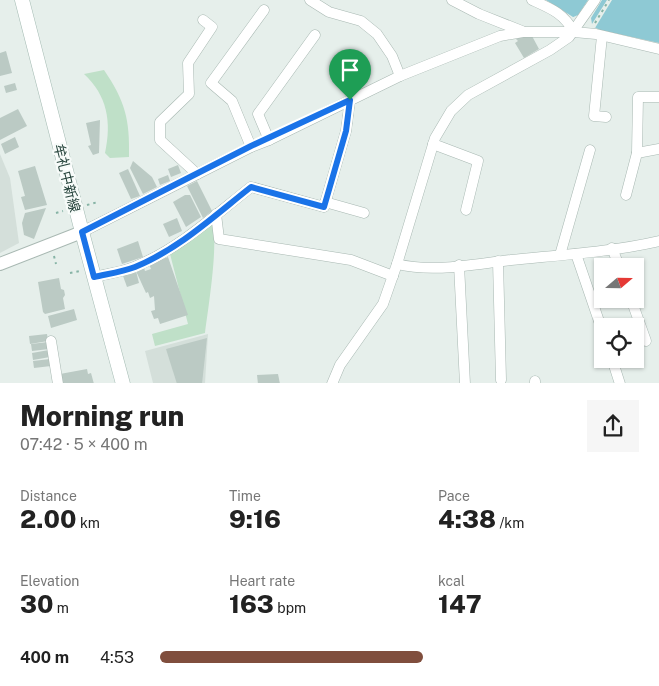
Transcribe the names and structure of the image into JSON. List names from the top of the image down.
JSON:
{
  "streets": {
    "main road": ["牟礼中新線"]
  },
  "north": "right",
  "page": {
    "heading": ["Morning run", "07:42 · 5 × 400 m"],
    "stats": [
      ["Distance", "2.00 km"],
      ["Time", "9:16"],
      ["Pace", "4:38 /km"],
      ["Elevation", "30 m"],
      ["Heart rate", "163 bpm"],
      ["kcal", "147"]
    ],
    "list": [
      {
        "name": "400 m",
        "note": "4:53"
      }
    ]
  }
}
